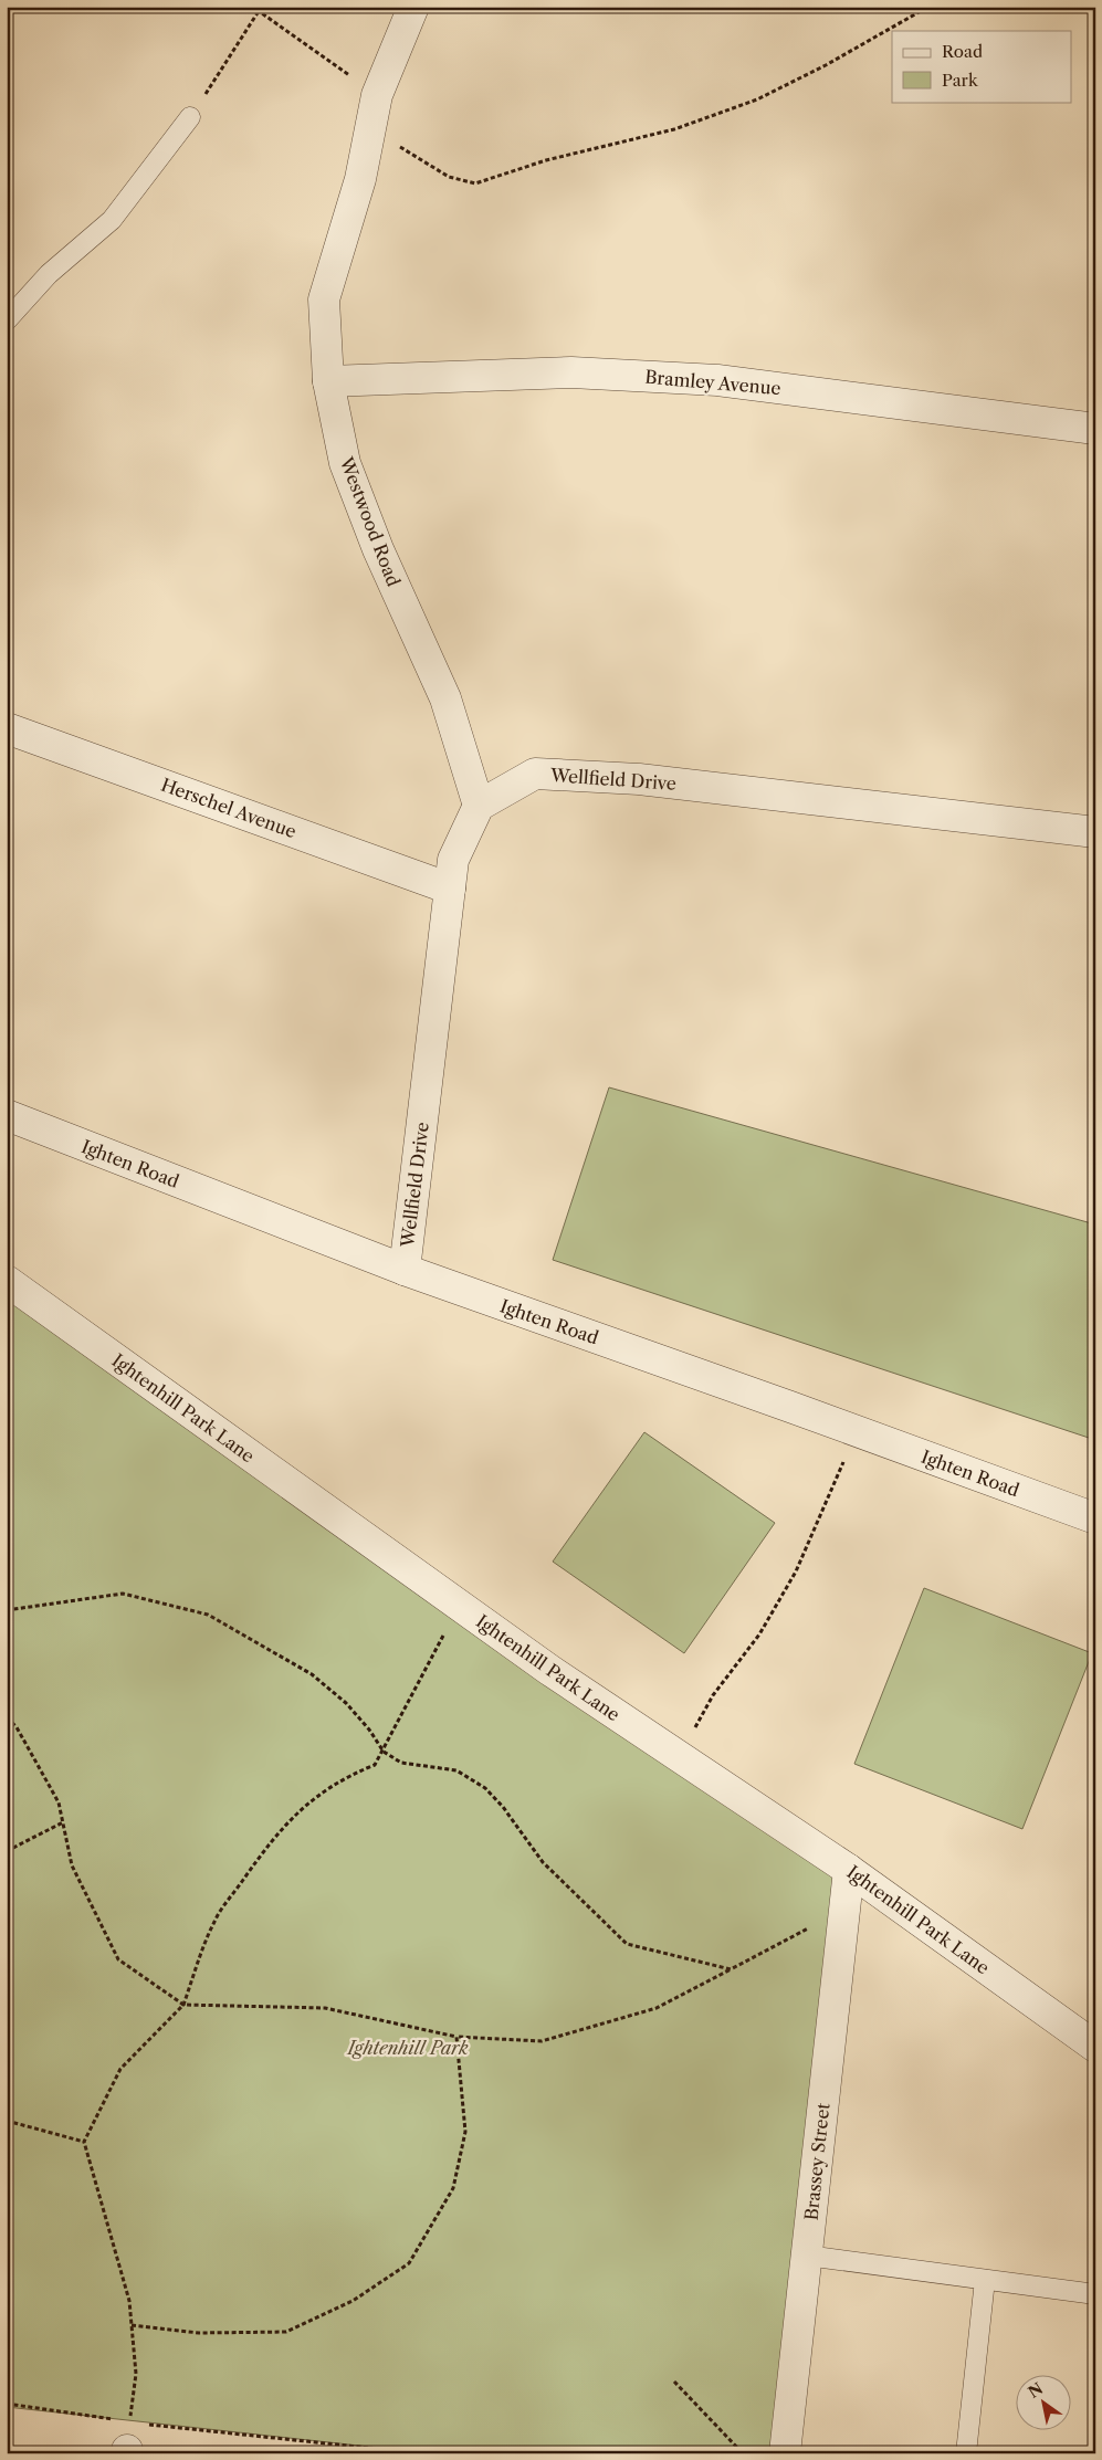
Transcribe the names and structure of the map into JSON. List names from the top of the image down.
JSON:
{
  "streets": {
    "street": [
      "Bramley Avenue",
      "Westwood Road",
      "Wellfield Drive",
      "Herschel Avenue",
      "Ighten Road",
      "Ightenhill Park Lane",
      "Brassey Street"
    ]
  },
  "crossings": [
    ["Bramley Avenue", "Westwood Road"],
    ["Westwood Road", "Wellfield Drive"],
    ["Wellfield Drive", "Herschel Avenue"],
    ["Wellfield Drive", "Ighten Road"],
    ["Ightenhill Park Lane", "Brassey Street"]
  ],
  "parks": ["Ightenhill Park"],
  "legend": ["Road", "Park"],
  "north": "top left"
}
